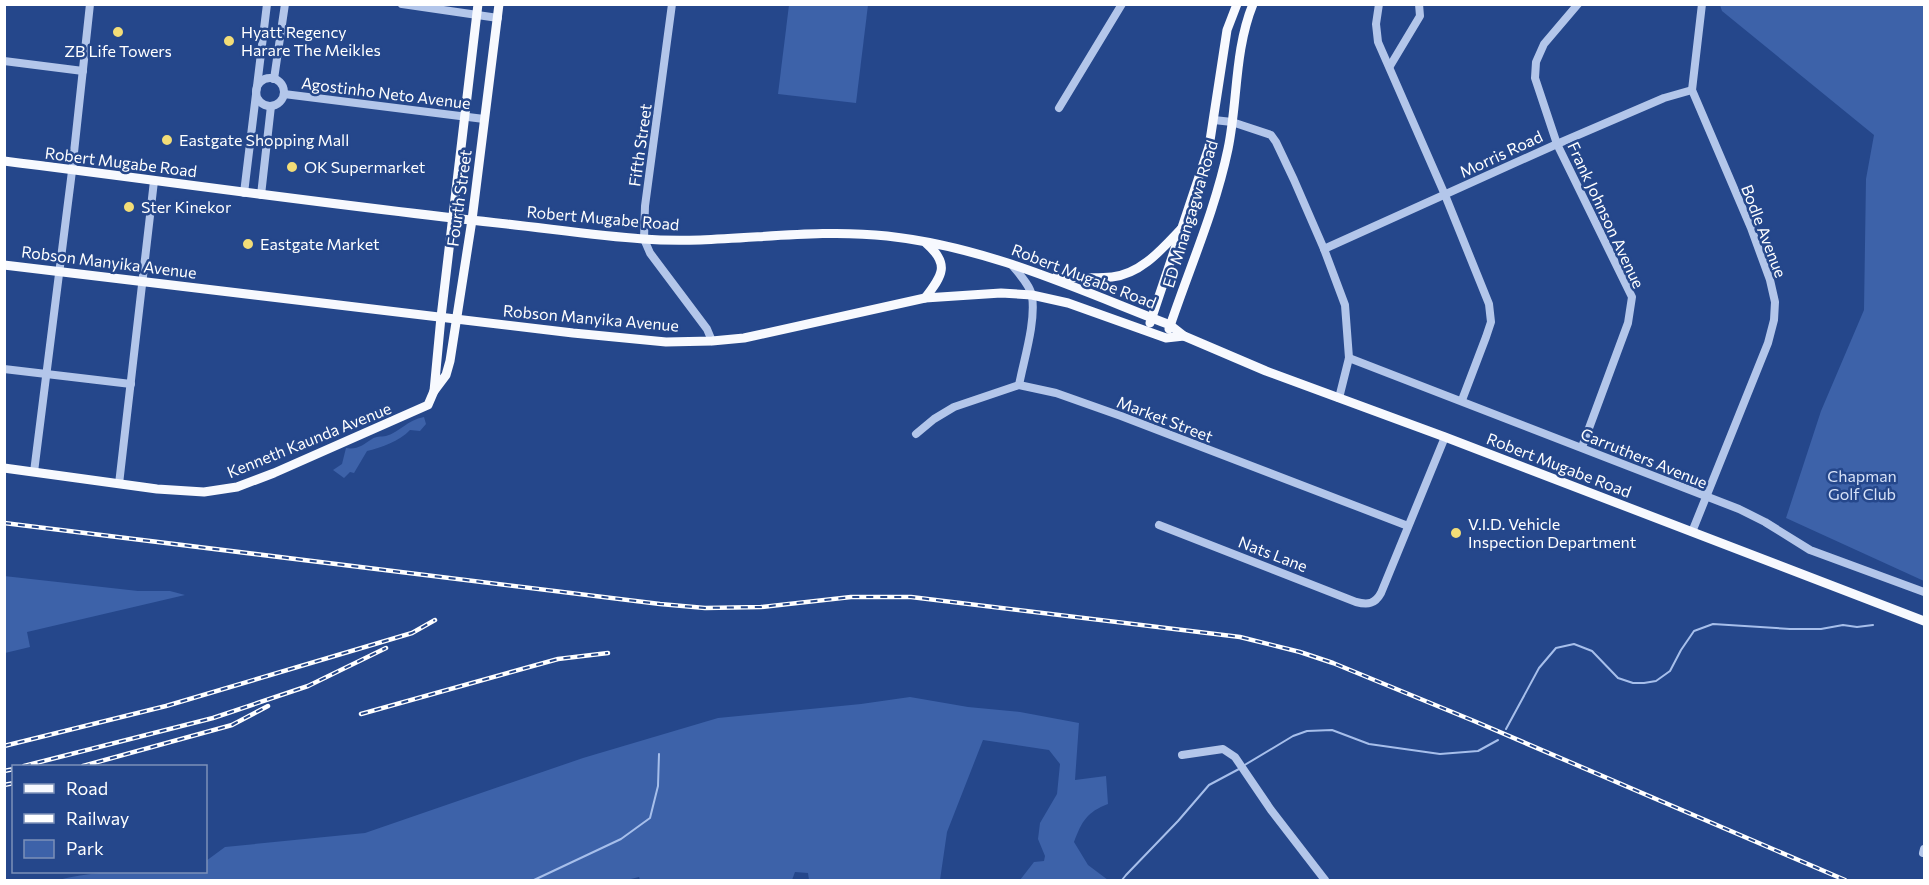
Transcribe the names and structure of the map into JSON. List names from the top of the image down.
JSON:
{
  "streets": {
    "main road": [
      "Robert Mugabe Road",
      "Fourth Street",
      "ED Mnangagwa Road",
      "Robson Manyika Avenue",
      "Kenneth Kaunda Avenue"
    ],
    "street": [
      "Agostinho Neto Avenue",
      "Fifth Street",
      "Morris Road",
      "Frank Johnson Avenue",
      "Bodle Avenue",
      "Market Street",
      "Carruthers Avenue",
      "Nats Lane"
    ]
  },
  "crossings": [
    ["Agostinho Neto Avenue", "Fourth Street"],
    ["Fifth Street", "Robert Mugabe Road"],
    ["Morris Road", "Frank Johnson Avenue"],
    ["Morris Road", "Bodle Avenue"],
    ["Robert Mugabe Road", "Fourth Street"],
    ["Robert Mugabe Road", "ED Mnangagwa Road"],
    ["Robert Mugabe Road", "Bodle Avenue"],
    ["Robert Mugabe Road", "Robson Manyika Avenue"],
    ["Fourth Street", "Robson Manyika Avenue"],
    ["Fourth Street", "Kenneth Kaunda Avenue"],
    ["ED Mnangagwa Road", "Robson Manyika Avenue"],
    ["Frank Johnson Avenue", "Carruthers Avenue"],
    ["Bodle Avenue", "Carruthers Avenue"],
    ["Market Street", "Nats Lane"]
  ],
  "parks": ["Chapman Golf Club"],
  "places": [
    "ZB Life Towers",
    "Hyatt Regency Harare The Meikles",
    "Eastgate Shopping Mall",
    "OK Supermarket",
    "Ster Kinekor",
    "Eastgate Market",
    "V.I.D. Vehicle Inspection Department"
  ],
  "legend": ["Road", "Railway", "Park"]
}
